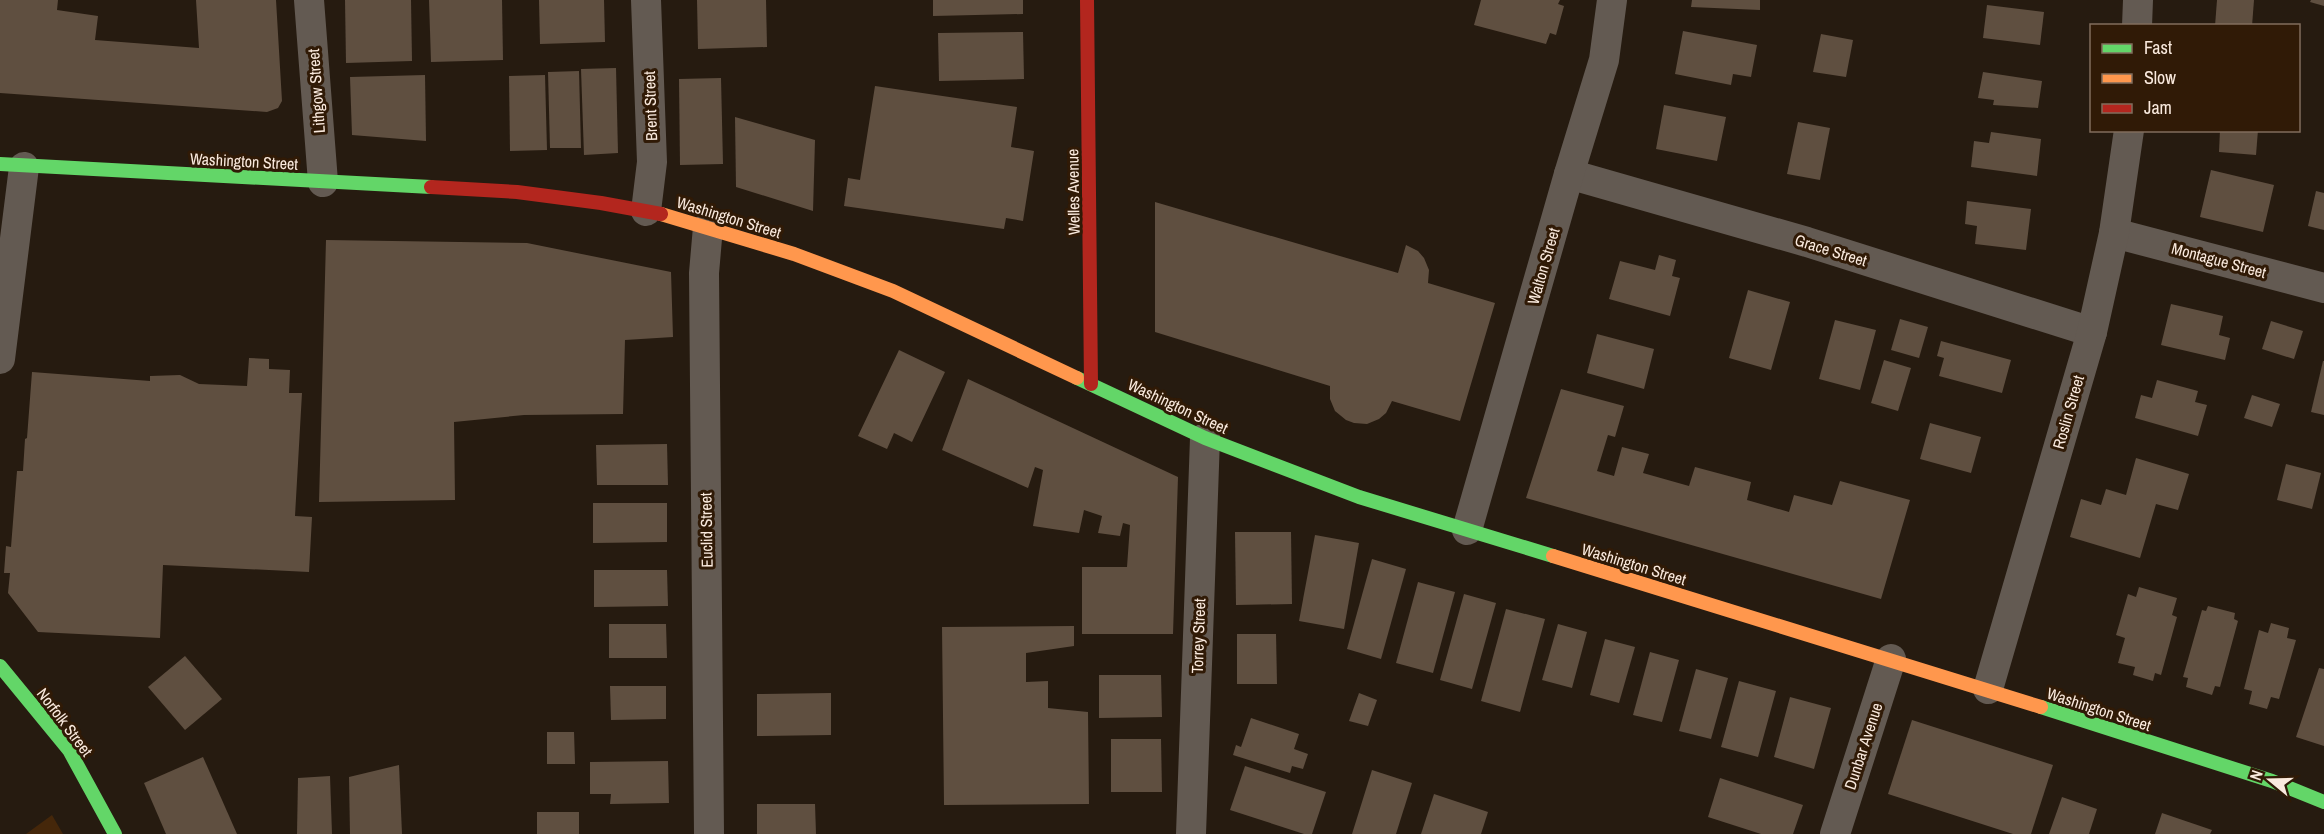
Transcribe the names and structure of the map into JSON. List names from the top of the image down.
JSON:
{
  "streets": {
    "main road": ["Washington Street", "Welles Avenue", "Norfolk Street"],
    "street": [
      "Lithgow Street",
      "Brent Street",
      "Grace Street",
      "Montague Street",
      "Walton Street",
      "Roslin Street",
      "Euclid Street",
      "Torrey Street",
      "Dunbar Avenue"
    ]
  },
  "crossings": [
    ["Lithgow Street", "Washington Street"],
    ["Brent Street", "Washington Street"],
    ["Washington Street", "Welles Avenue"],
    ["Washington Street", "Walton Street"],
    ["Washington Street", "Roslin Street"],
    ["Washington Street", "Euclid Street"],
    ["Washington Street", "Torrey Street"],
    ["Washington Street", "Dunbar Avenue"],
    ["Grace Street", "Walton Street"],
    ["Grace Street", "Roslin Street"],
    ["Montague Street", "Roslin Street"]
  ],
  "legend": ["Fast", "Slow", "Jam"],
  "north": "left"
}
